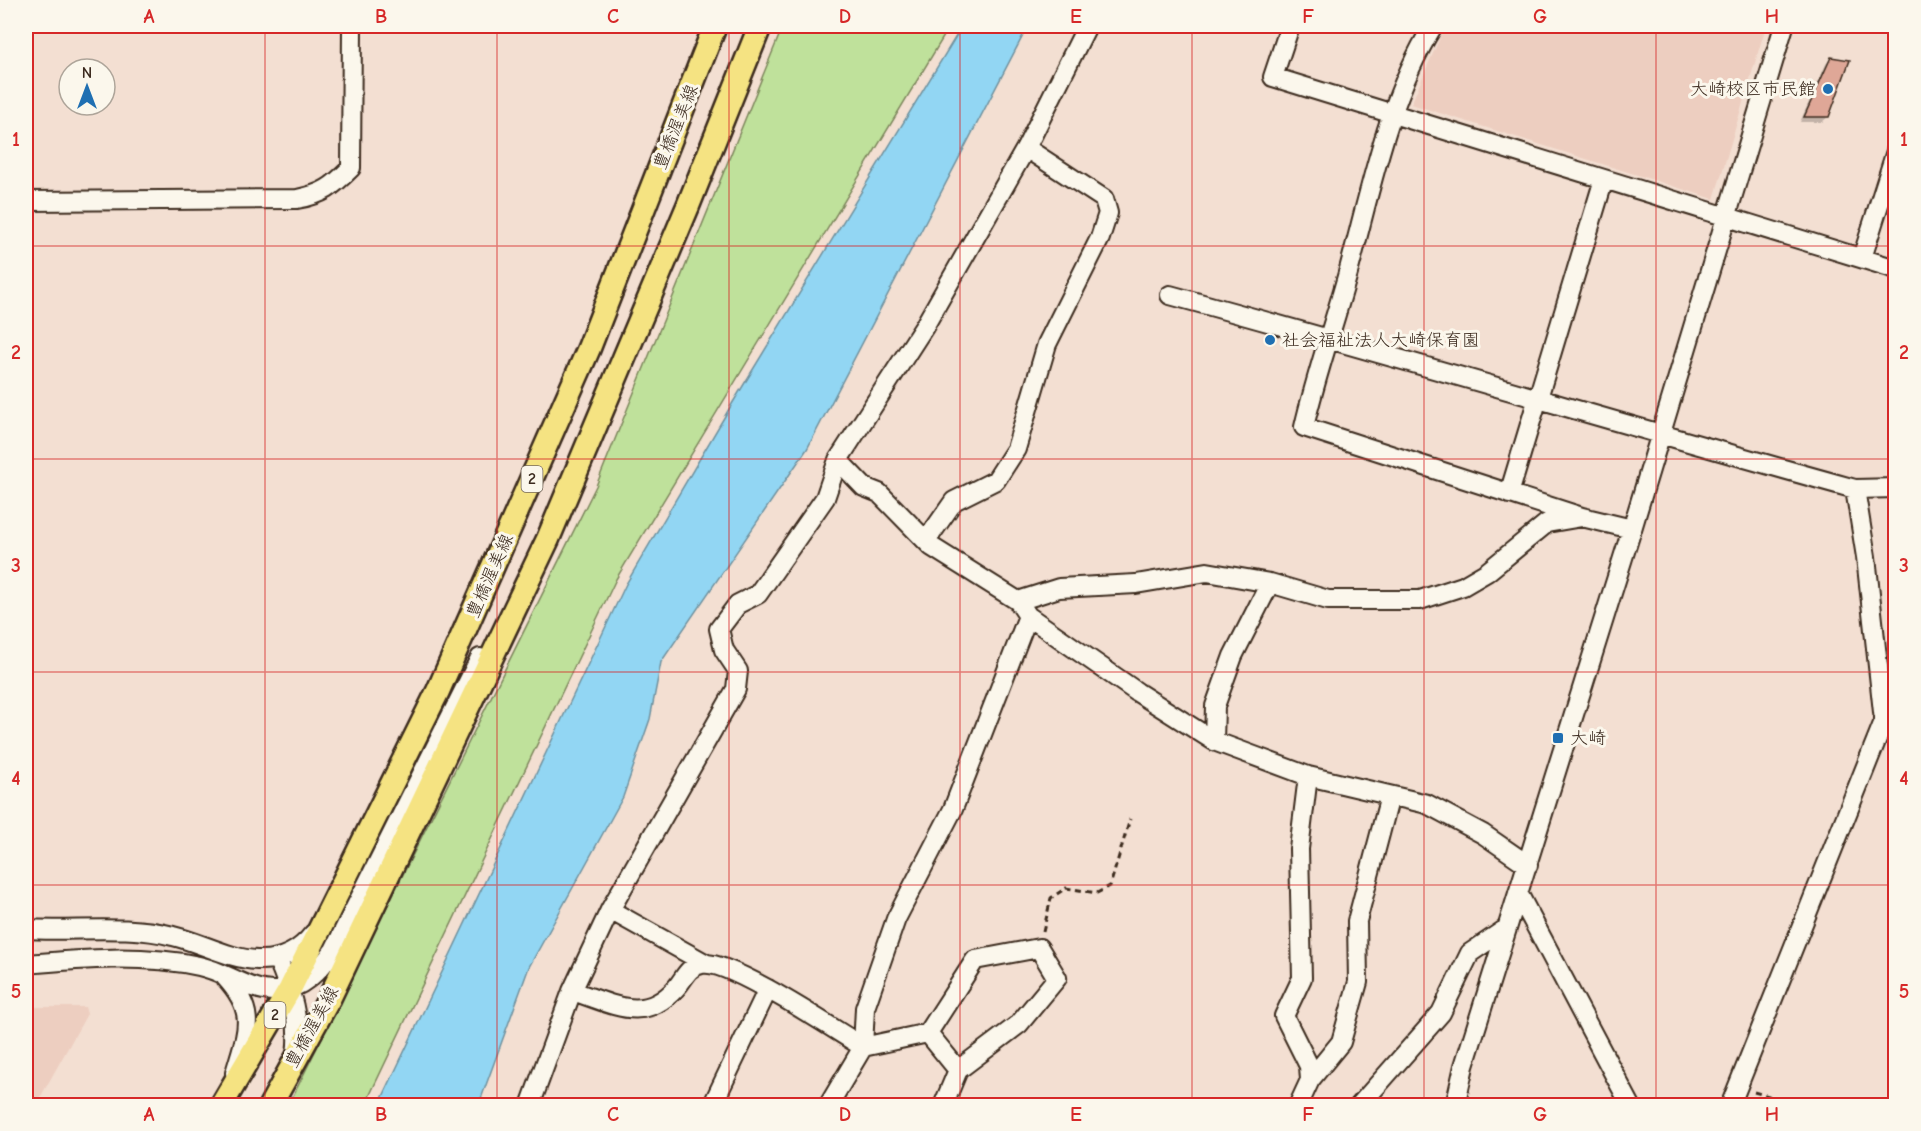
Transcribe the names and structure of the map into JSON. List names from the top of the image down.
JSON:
{
  "streets": {
    "main road": ["豊橋渥美線", "2"]
  },
  "places": {
    "other": ["大崎校区市民館", "社会福祉法人大崎保育園"],
    "transit": ["大崎"]
  },
  "north": "top",
  "grid": {
    "columns": [
      "A",
      "B",
      "C",
      "D",
      "E",
      "F",
      "G",
      "H"
    ],
    "rows": [
      "1",
      "2",
      "3",
      "4",
      "5"
    ]
  }
}
